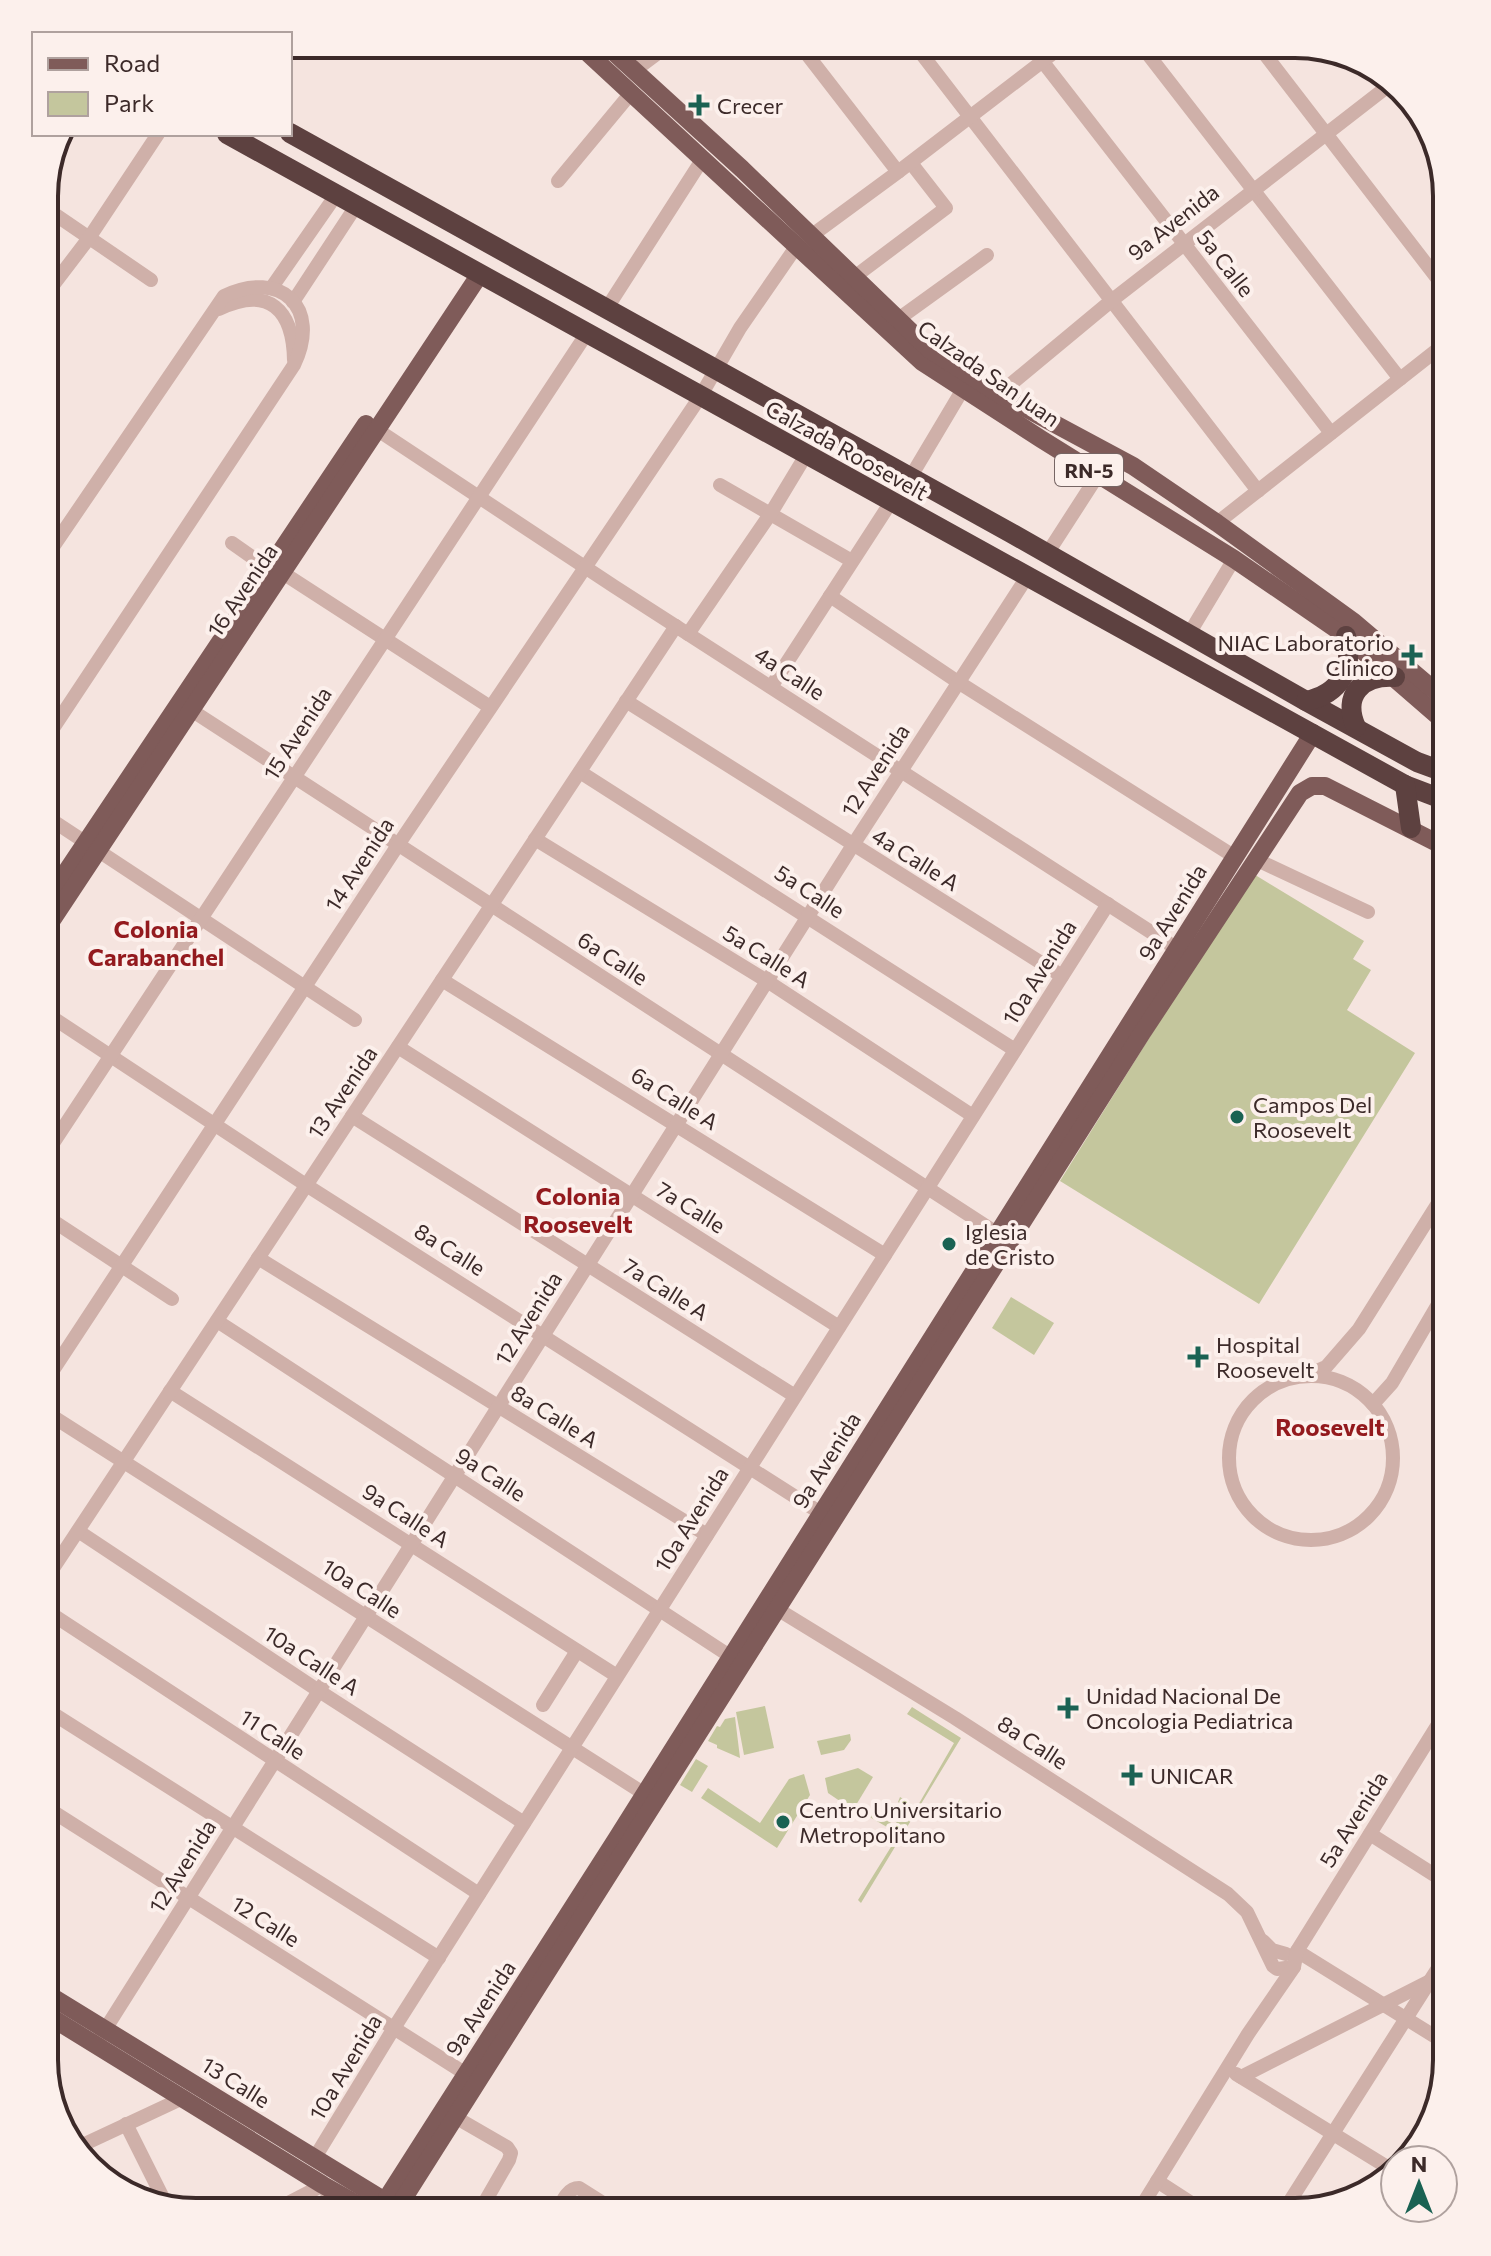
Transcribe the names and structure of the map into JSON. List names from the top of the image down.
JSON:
{
  "streets": {
    "highway": ["Calzada Roosevelt"],
    "main road": [
      "9a Avenida",
      "Calzada San Juan",
      "RN-5",
      "16 Avenida",
      "13 Calle"
    ],
    "street": [
      "5a Calle",
      "4a Calle",
      "15 Avenida",
      "12 Avenida",
      "4a Calle A",
      "14 Avenida",
      "5a Calle A",
      "6a Calle",
      "10a Avenida",
      "13 Avenida",
      "6a Calle A",
      "7a Calle",
      "8a Calle",
      "7a Calle A",
      "8a Calle A",
      "9a Calle",
      "9a Calle A",
      "10a Calle",
      "10a Calle A",
      "11 Calle",
      "5a Avenida",
      "12 Calle"
    ]
  },
  "crossings": [
    ["9a Avenida", "5a Calle"],
    ["9a Avenida", "Calzada San Juan"],
    ["9a Avenida", "Calzada Roosevelt"],
    ["9a Avenida", "4a Calle"],
    ["9a Avenida", "6a Calle"],
    ["9a Avenida", "8a Calle"],
    ["9a Avenida", "9a Calle"],
    ["9a Avenida", "10a Calle"],
    ["9a Avenida", "12 Calle"],
    ["5a Calle", "12 Avenida"],
    ["5a Calle", "10a Avenida"],
    ["5a Calle", "13 Avenida"],
    ["Calzada Roosevelt", "16 Avenida"],
    ["Calzada Roosevelt", "15 Avenida"],
    ["Calzada Roosevelt", "12 Avenida"],
    ["Calzada Roosevelt", "14 Avenida"],
    ["Calzada Roosevelt", "13 Avenida"],
    ["16 Avenida", "4a Calle"],
    ["16 Avenida", "6a Calle"],
    ["4a Calle", "15 Avenida"],
    ["4a Calle", "12 Avenida"],
    ["4a Calle", "14 Avenida"],
    ["4a Calle", "10a Avenida"],
    ["4a Calle", "13 Avenida"],
    ["15 Avenida", "6a Calle"],
    ["15 Avenida", "8a Calle"],
    ["12 Avenida", "4a Calle A"],
    ["12 Avenida", "5a Calle A"],
    ["12 Avenida", "6a Calle"],
    ["12 Avenida", "6a Calle A"],
    ["12 Avenida", "7a Calle"],
    ["12 Avenida", "8a Calle"],
    ["12 Avenida", "7a Calle A"],
    ["12 Avenida", "8a Calle A"],
    ["12 Avenida", "9a Calle"],
    ["12 Avenida", "9a Calle A"],
    ["12 Avenida", "10a Calle"],
    ["12 Avenida", "10a Calle A"],
    ["12 Avenida", "11 Calle"],
    ["12 Avenida", "12 Calle"],
    ["12 Avenida", "13 Calle"],
    ["4a Calle A", "10a Avenida"],
    ["4a Calle A", "13 Avenida"],
    ["14 Avenida", "6a Calle"],
    ["14 Avenida", "8a Calle"],
    ["5a Calle A", "10a Avenida"],
    ["5a Calle A", "13 Avenida"],
    ["6a Calle", "10a Avenida"],
    ["6a Calle", "13 Avenida"],
    ["10a Avenida", "6a Calle A"],
    ["10a Avenida", "7a Calle"],
    ["10a Avenida", "8a Calle"],
    ["10a Avenida", "7a Calle A"],
    ["10a Avenida", "8a Calle A"],
    ["10a Avenida", "9a Calle"],
    ["10a Avenida", "9a Calle A"],
    ["10a Avenida", "10a Calle"],
    ["10a Avenida", "10a Calle A"],
    ["10a Avenida", "11 Calle"],
    ["10a Avenida", "12 Calle"],
    ["10a Avenida", "13 Calle"],
    ["13 Avenida", "6a Calle A"],
    ["13 Avenida", "7a Calle"],
    ["13 Avenida", "8a Calle"],
    ["13 Avenida", "7a Calle A"],
    ["13 Avenida", "8a Calle A"],
    ["13 Avenida", "9a Calle"],
    ["13 Avenida", "9a Calle A"],
    ["13 Avenida", "10a Calle"],
    ["13 Avenida", "10a Calle A"],
    ["8a Calle", "5a Avenida"]
  ],
  "districts": ["Colonia Carabanchel", "Colonia Roosevelt", "Roosevelt"],
  "places": {
    "health": [
      "Crecer",
      "NIAC Laboratorio Clinico",
      "Hospital Roosevelt",
      "Unidad Nacional De Oncologia Pediatrica",
      "UNICAR"
    ],
    "other": ["Campos Del Roosevelt", "Iglesia de Cristo", "Centro Universitario Metropolitano"]
  },
  "legend": ["Road", "Park"],
  "north": "top"
}
